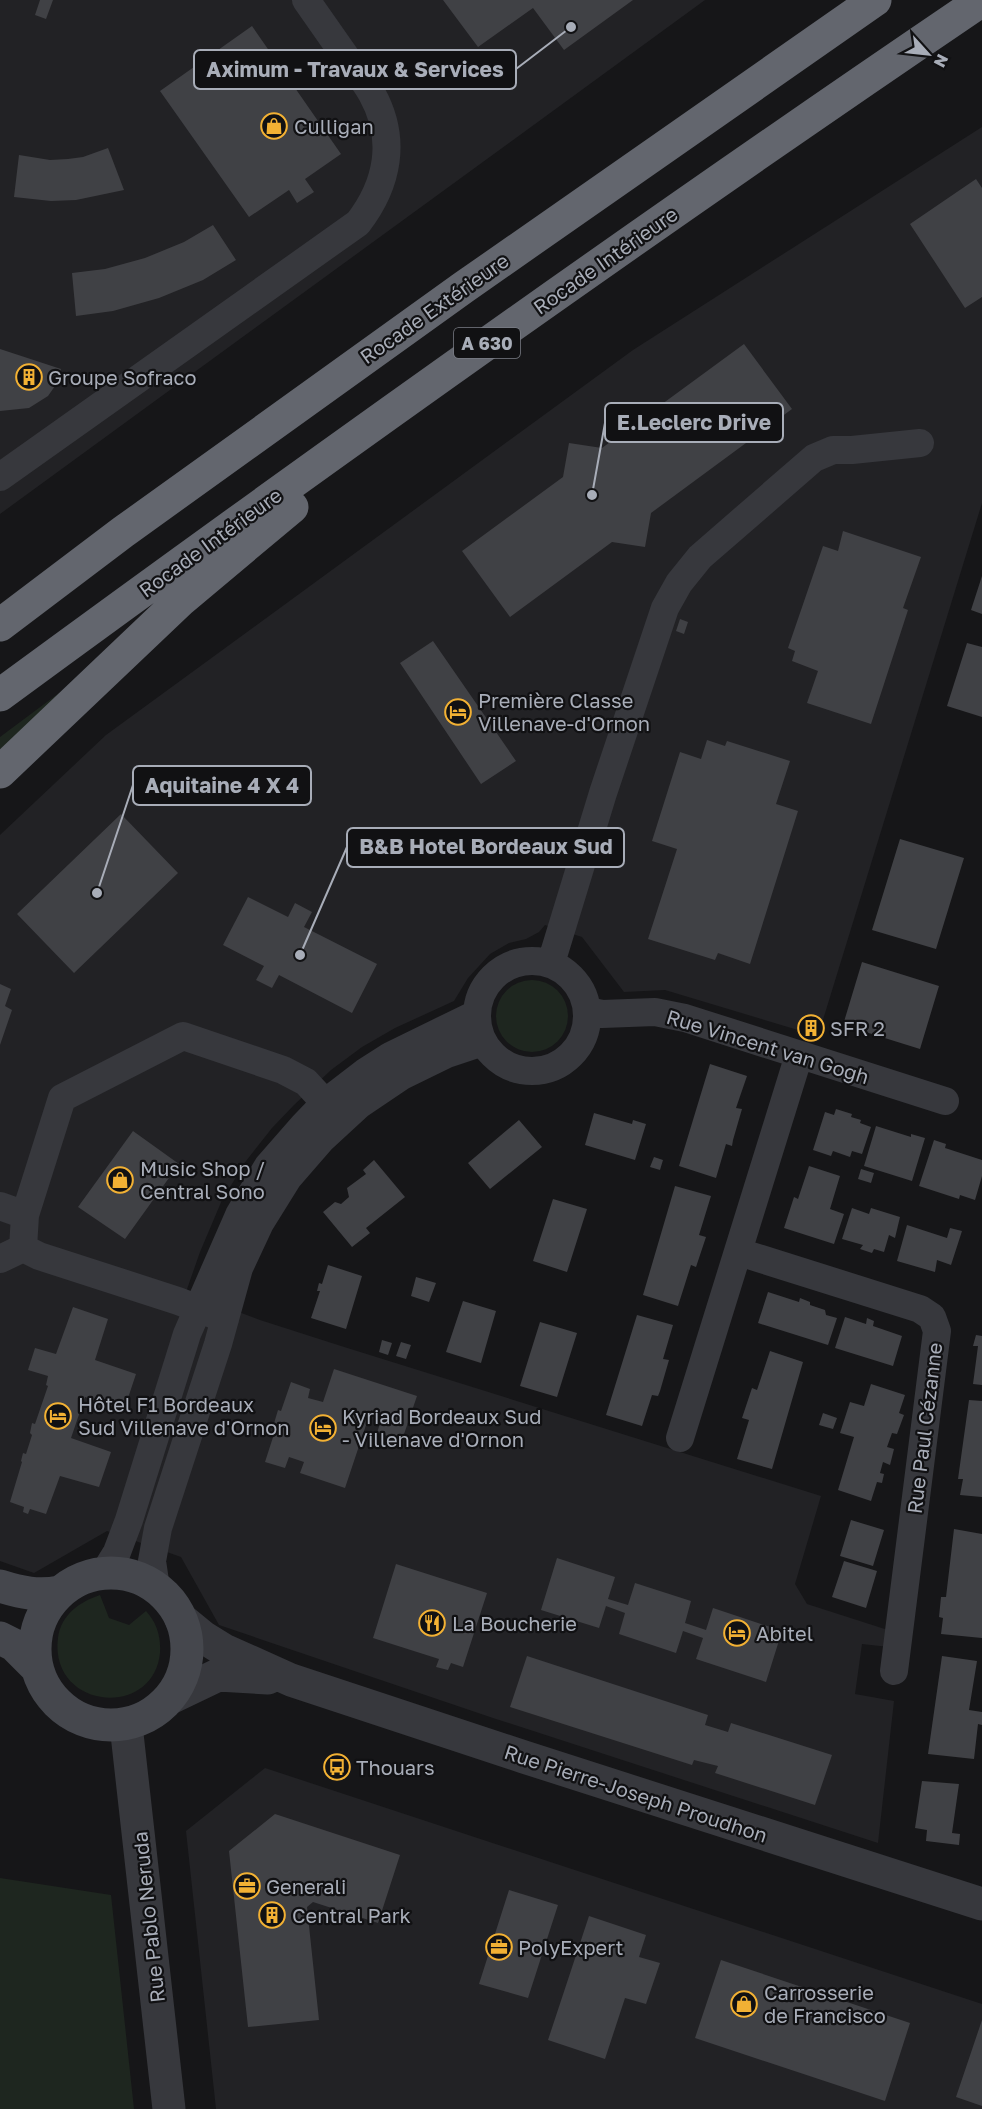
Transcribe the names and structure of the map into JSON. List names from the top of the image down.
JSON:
{
  "streets": {
    "highway": ["Rocade Intérieure", "Rocade Extérieure", "A 630"],
    "street": [
      "Rue Vincent van Gogh",
      "Rue Paul Cézanne",
      "Rue Pierre-Joseph Proudhon",
      "Rue Pablo Neruda"
    ]
  },
  "crossings": [
    ["Rue Pierre-Joseph Proudhon", "Rue Pablo Neruda"]
  ],
  "places": {
    "other": [
      "Aximum - Travaux & Services",
      "E.Leclerc Drive",
      "Aquitaine 4 X 4",
      "B&B Hotel Bordeaux Sud"
    ],
    "shop": ["Culligan", "Music Shop / Central Sono", "Carrosserie de Francisco"],
    "building": ["Groupe Sofraco", "SFR 2", "Central Park"],
    "hotel": [
      "Première Classe Villenave-d'Ornon",
      "Hôtel F1 Bordeaux Sud Villenave d'Ornon",
      "Kyriad Bordeaux Sud - Villenave d'Ornon",
      "Abitel"
    ],
    "restaurant": ["La Boucherie"],
    "bus stop": ["Thouars"],
    "office": ["Generali", "PolyExpert"]
  },
  "north": "bottom right"
}
